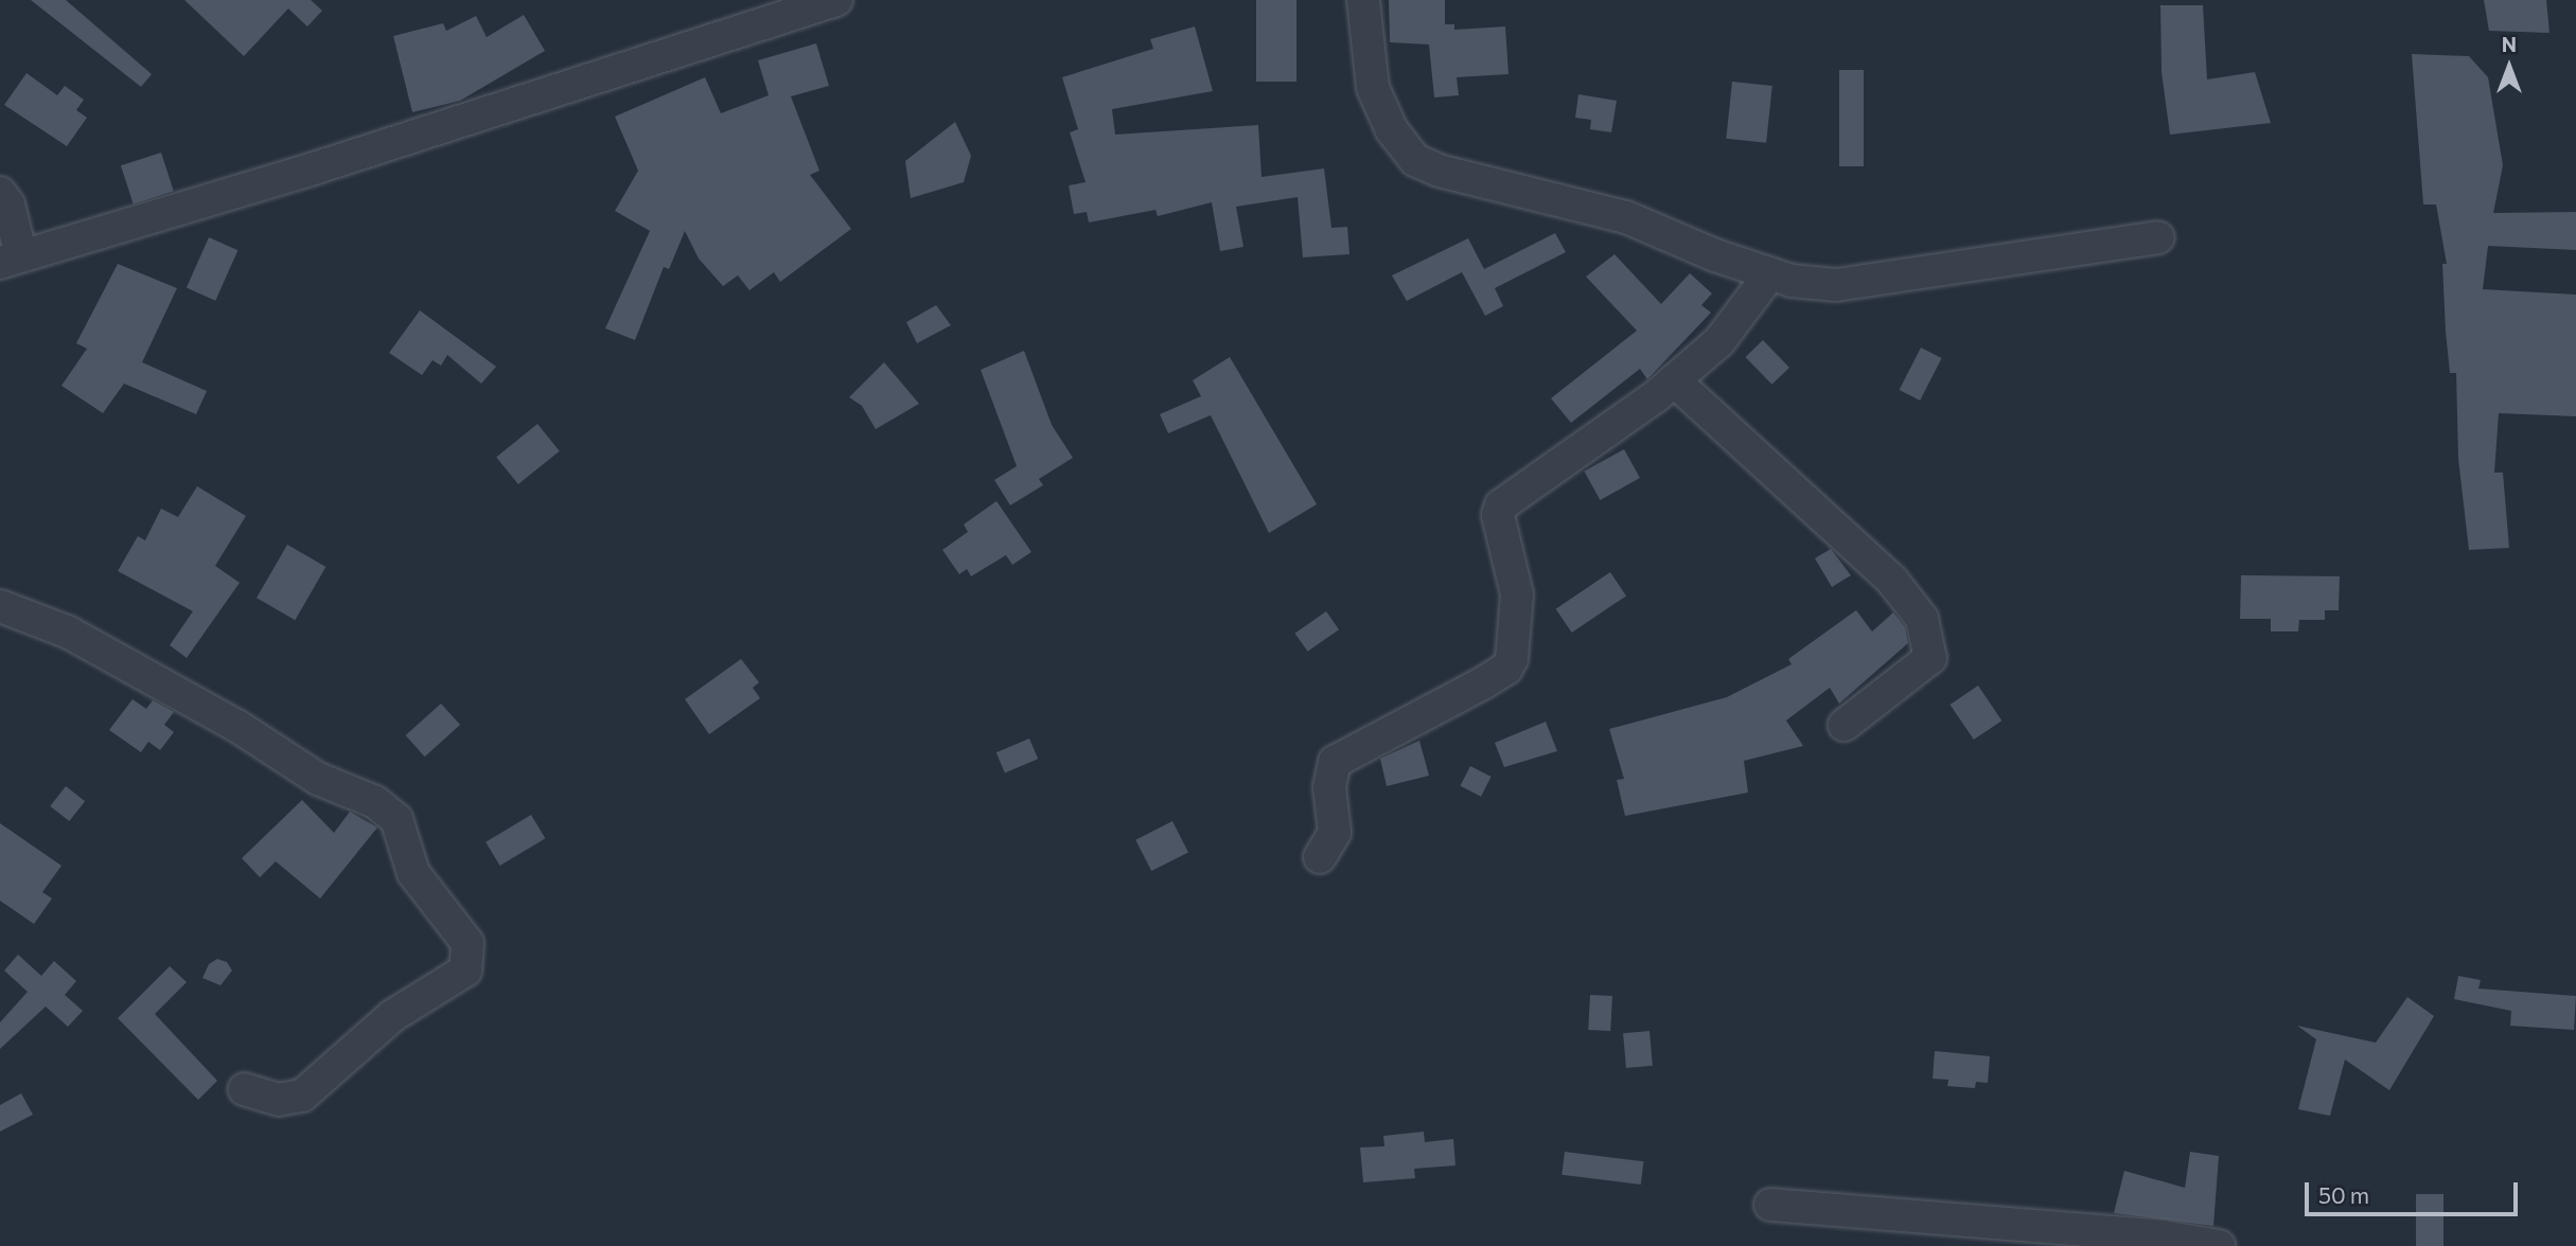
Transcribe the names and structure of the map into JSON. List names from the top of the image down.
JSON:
{
  "scale_bar": "50 m",
  "north": "top"
}
